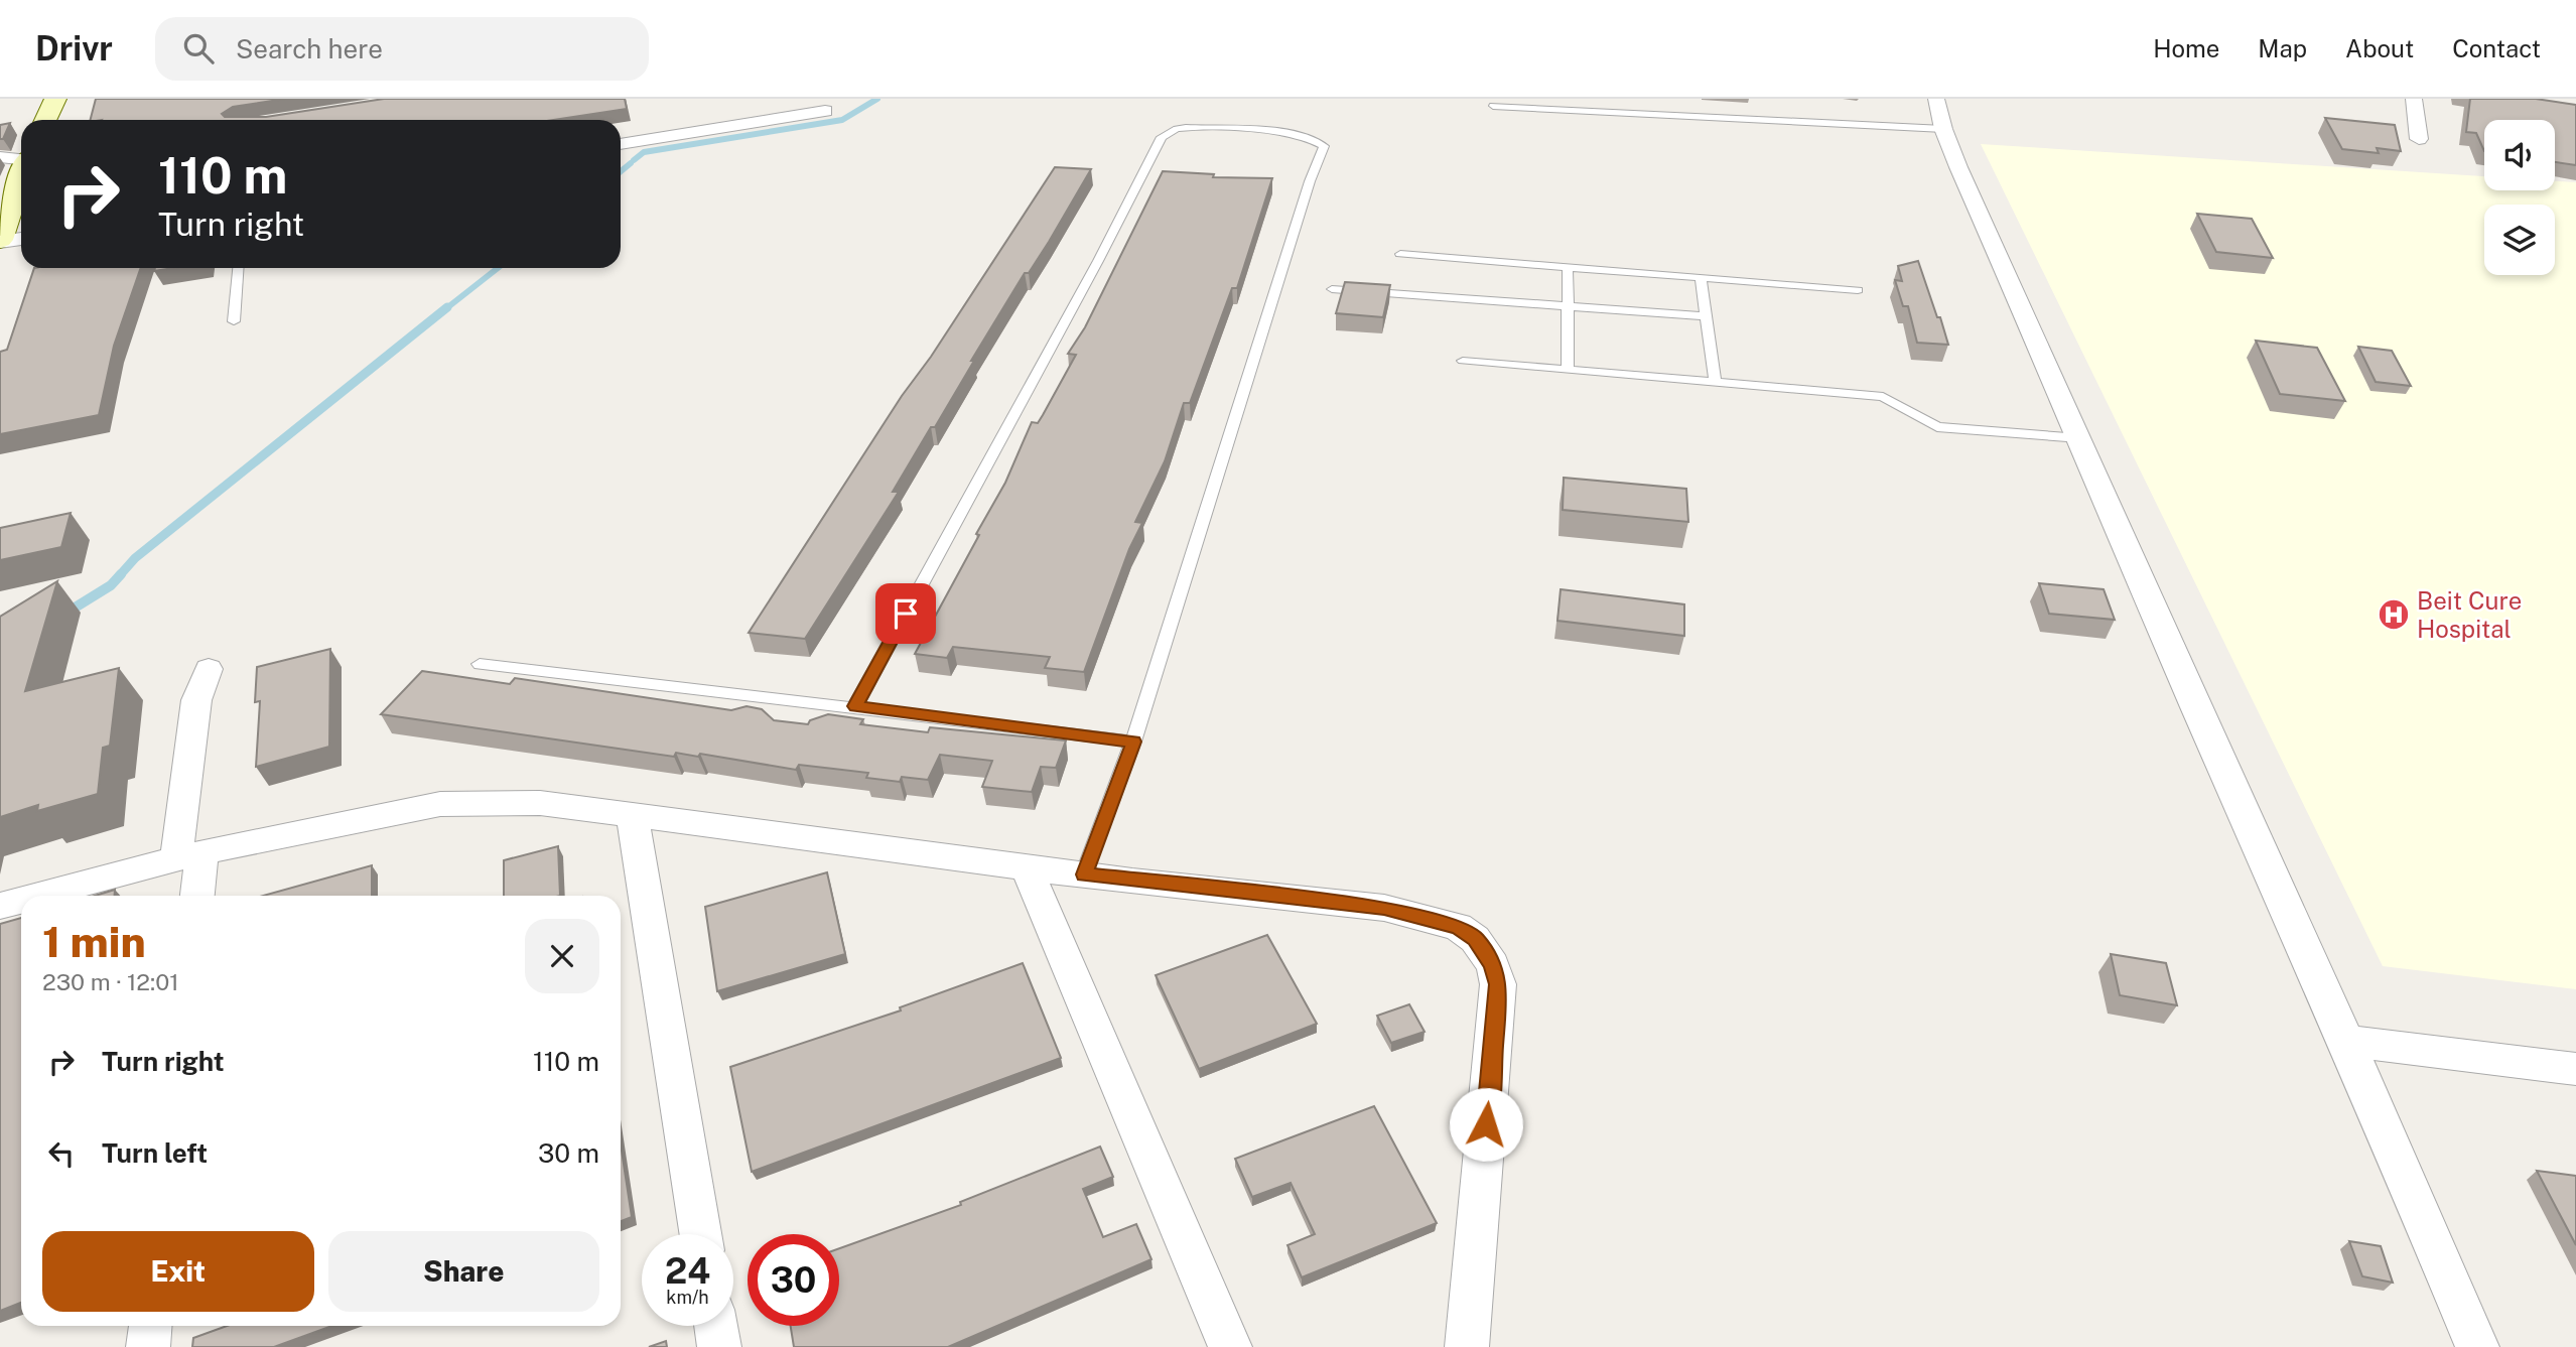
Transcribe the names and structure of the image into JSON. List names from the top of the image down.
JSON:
{
  "places": {
    "hospital": ["Beit Cure Hospital"]
  },
  "page": {
    "header": "Drivr",
    "search": "Search here",
    "nav": [
      "Home",
      "Map",
      "About",
      "Contact"
    ],
    "turn": ["110 m", "Turn right"],
    "heading": ["1 min", "230 m · 12:01"],
    "list": [
      {
        "name": "Turn right",
        "value": "110 m"
      },
      {
        "name": "Turn left",
        "value": "30 m"
      }
    ],
    "buttons": ["Exit", "Share"],
    "speed": "24 km/h",
    "limit": "30"
  }
}
